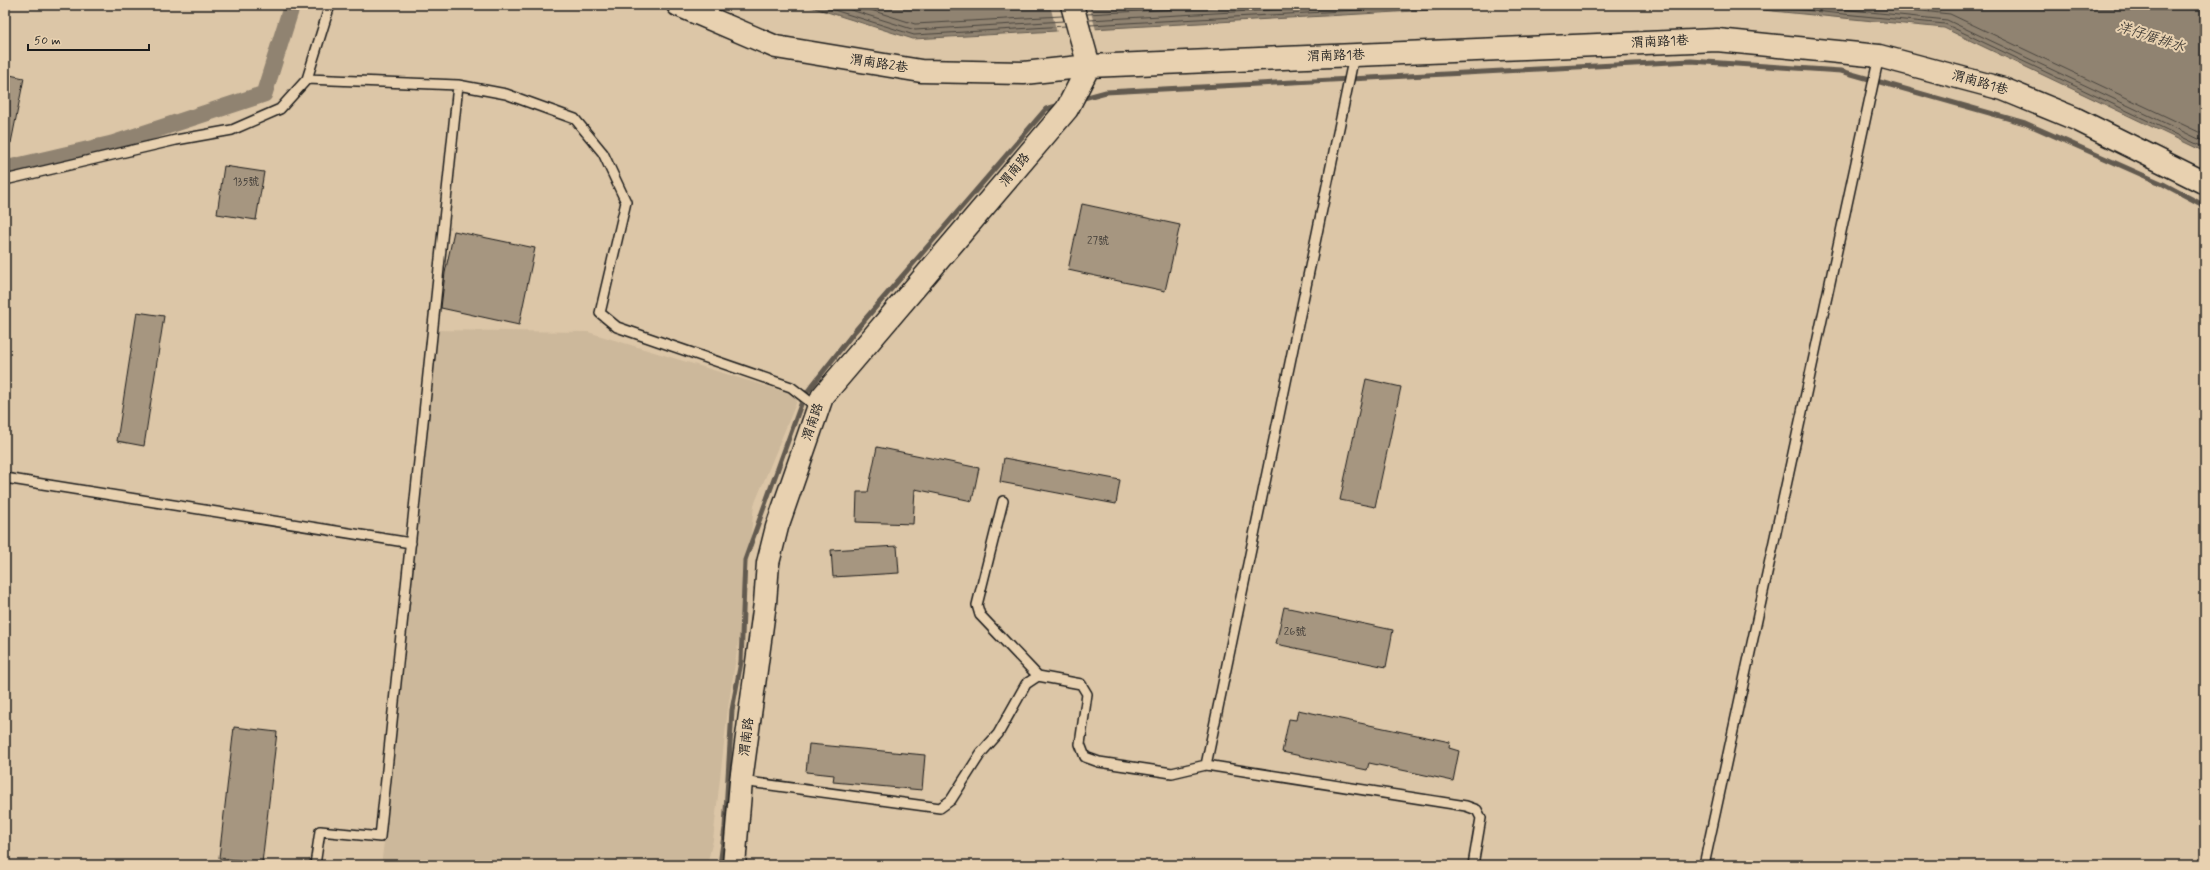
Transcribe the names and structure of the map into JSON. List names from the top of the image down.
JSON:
{
  "streets": {
    "street": ["渭南路1巷", "渭南路2巷", "渭南路"]
  },
  "crossings": [
    ["渭南路1巷", "渭南路2巷"],
    ["渭南路1巷", "渭南路"],
    ["渭南路2巷", "渭南路"]
  ],
  "water": ["洋仔厝排水"],
  "house_numbers": ["135號", "27號", "26號"],
  "scale_bar": "50 m"
}
